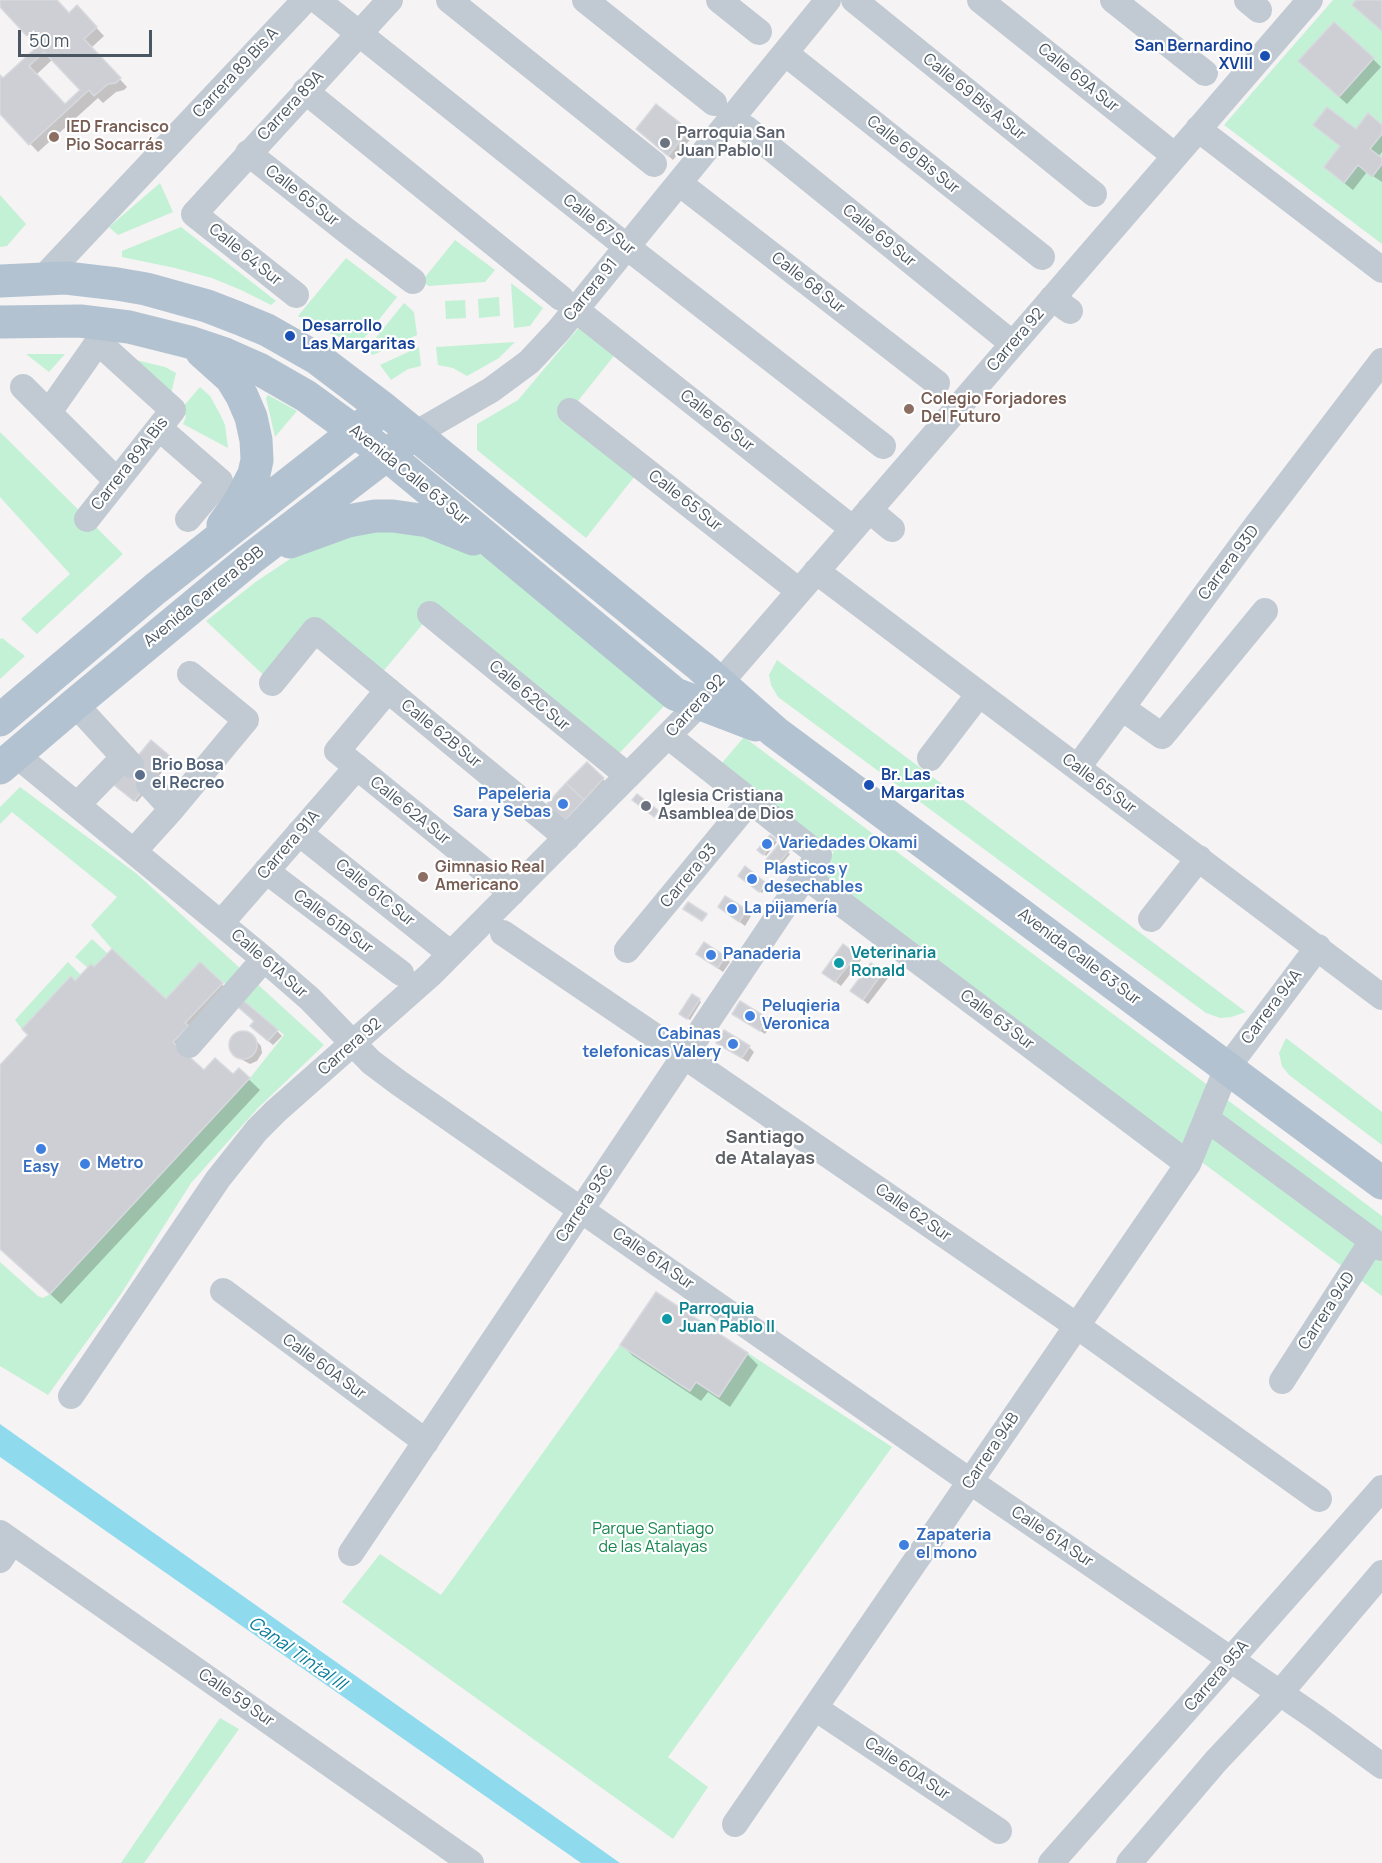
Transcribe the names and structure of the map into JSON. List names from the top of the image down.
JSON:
{
  "streets": {
    "main road": ["Avenida Calle 63 Sur", "Avenida Carrera 89B"],
    "street": [
      "Carrera 89 Bis A",
      "Calle 69A Sur",
      "Calle 69 Bis A Sur",
      "Carrera 89A",
      "Calle 69 Bis Sur",
      "Calle 65 Sur",
      "Calle 67 Sur",
      "Calle 69 Sur",
      "Calle 64 Sur",
      "Calle 68 Sur",
      "Carrera 91",
      "Carrera 92",
      "Calle 66 Sur",
      "Carrera 89A Bis",
      "Carrera 93D",
      "Calle 62C Sur",
      "Calle 62B Sur",
      "Calle 62A Sur",
      "Carrera 91A",
      "Carrera 93",
      "Calle 61C Sur",
      "Calle 61B Sur",
      "Calle 61A Sur",
      "Carrera 94A",
      "Calle 63 Sur",
      "Carrera 93C",
      "Calle 62 Sur",
      "Carrera 94D",
      "Calle 60A Sur",
      "Carrera 94B",
      "Carrera 95A",
      "Calle 59 Sur"
    ]
  },
  "crossings": [
    ["Carrera 89 Bis A", "Avenida Calle 63 Sur"],
    ["Calle 69A Sur", "Carrera 92"],
    ["Carrera 89A", "Calle 65 Sur"],
    ["Carrera 89A", "Calle 67 Sur"],
    ["Carrera 89A", "Calle 64 Sur"],
    ["Carrera 89A", "Calle 66 Sur"],
    ["Calle 69 Bis Sur", "Carrera 91"],
    ["Calle 65 Sur", "Carrera 92"],
    ["Calle 65 Sur", "Carrera 93D"],
    ["Calle 65 Sur", "Carrera 94A"],
    ["Calle 67 Sur", "Carrera 91"],
    ["Calle 69 Sur", "Carrera 92"],
    ["Calle 68 Sur", "Carrera 91"],
    ["Carrera 91", "Avenida Calle 63 Sur"],
    ["Carrera 91", "Avenida Carrera 89B"],
    ["Carrera 92", "Calle 66 Sur"],
    ["Carrera 92", "Avenida Calle 63 Sur"],
    ["Carrera 92", "Calle 62C Sur"],
    ["Carrera 92", "Calle 62B Sur"],
    ["Carrera 92", "Calle 62A Sur"],
    ["Carrera 92", "Calle 61C Sur"],
    ["Carrera 92", "Calle 61A Sur"],
    ["Carrera 92", "Calle 63 Sur"],
    ["Avenida Calle 63 Sur", "Avenida Carrera 89B"],
    ["Avenida Calle 63 Sur", "Carrera 94A"],
    ["Avenida Calle 63 Sur", "Carrera 94B"],
    ["Avenida Carrera 89B", "Calle 61A Sur"],
    ["Calle 62B Sur", "Carrera 91A"],
    ["Calle 62A Sur", "Carrera 91A"],
    ["Carrera 91A", "Calle 61C Sur"],
    ["Carrera 91A", "Calle 61B Sur"],
    ["Carrera 91A", "Calle 61A Sur"],
    ["Carrera 93", "Calle 63 Sur"],
    ["Calle 61A Sur", "Carrera 93C"],
    ["Calle 61A Sur", "Carrera 94B"],
    ["Calle 61A Sur", "Carrera 95A"],
    ["Carrera 94A", "Carrera 94B"],
    ["Calle 63 Sur", "Carrera 93C"],
    ["Calle 63 Sur", "Carrera 94B"],
    ["Carrera 93C", "Calle 62 Sur"],
    ["Carrera 93C", "Calle 60A Sur"],
    ["Calle 62 Sur", "Carrera 94B"],
    ["Calle 60A Sur", "Carrera 94B"]
  ],
  "districts": ["Santiago de Atalayas"],
  "water": ["Canal Tintal III"],
  "parks": ["Parque Santiago de las Atalayas"],
  "places": [
    "San Bernardino XVIII",
    "IED Francisco Pio Socarrás",
    "Parroquia San Juan Pablo II",
    "Desarrollo Las Margaritas",
    "Colegio Forjadores Del Futuro",
    "Brio Bosa el Recreo",
    "Br. Las Margaritas",
    "Papeleria Sara y Sebas",
    "Iglesia Cristiana Asamblea de Dios",
    "Variedades Okami",
    "Gimnasio Real Americano",
    "Plasticos y desechables",
    "La pijamería",
    "Panaderia",
    "Veterinaria Ronald",
    "Peluqieria Veronica",
    "Cabinas telefonicas Valery",
    "Easy",
    "Metro",
    "Parroquia Juan Pablo II",
    "Zapateria el mono"
  ],
  "scale_bar": "50 m"
}
